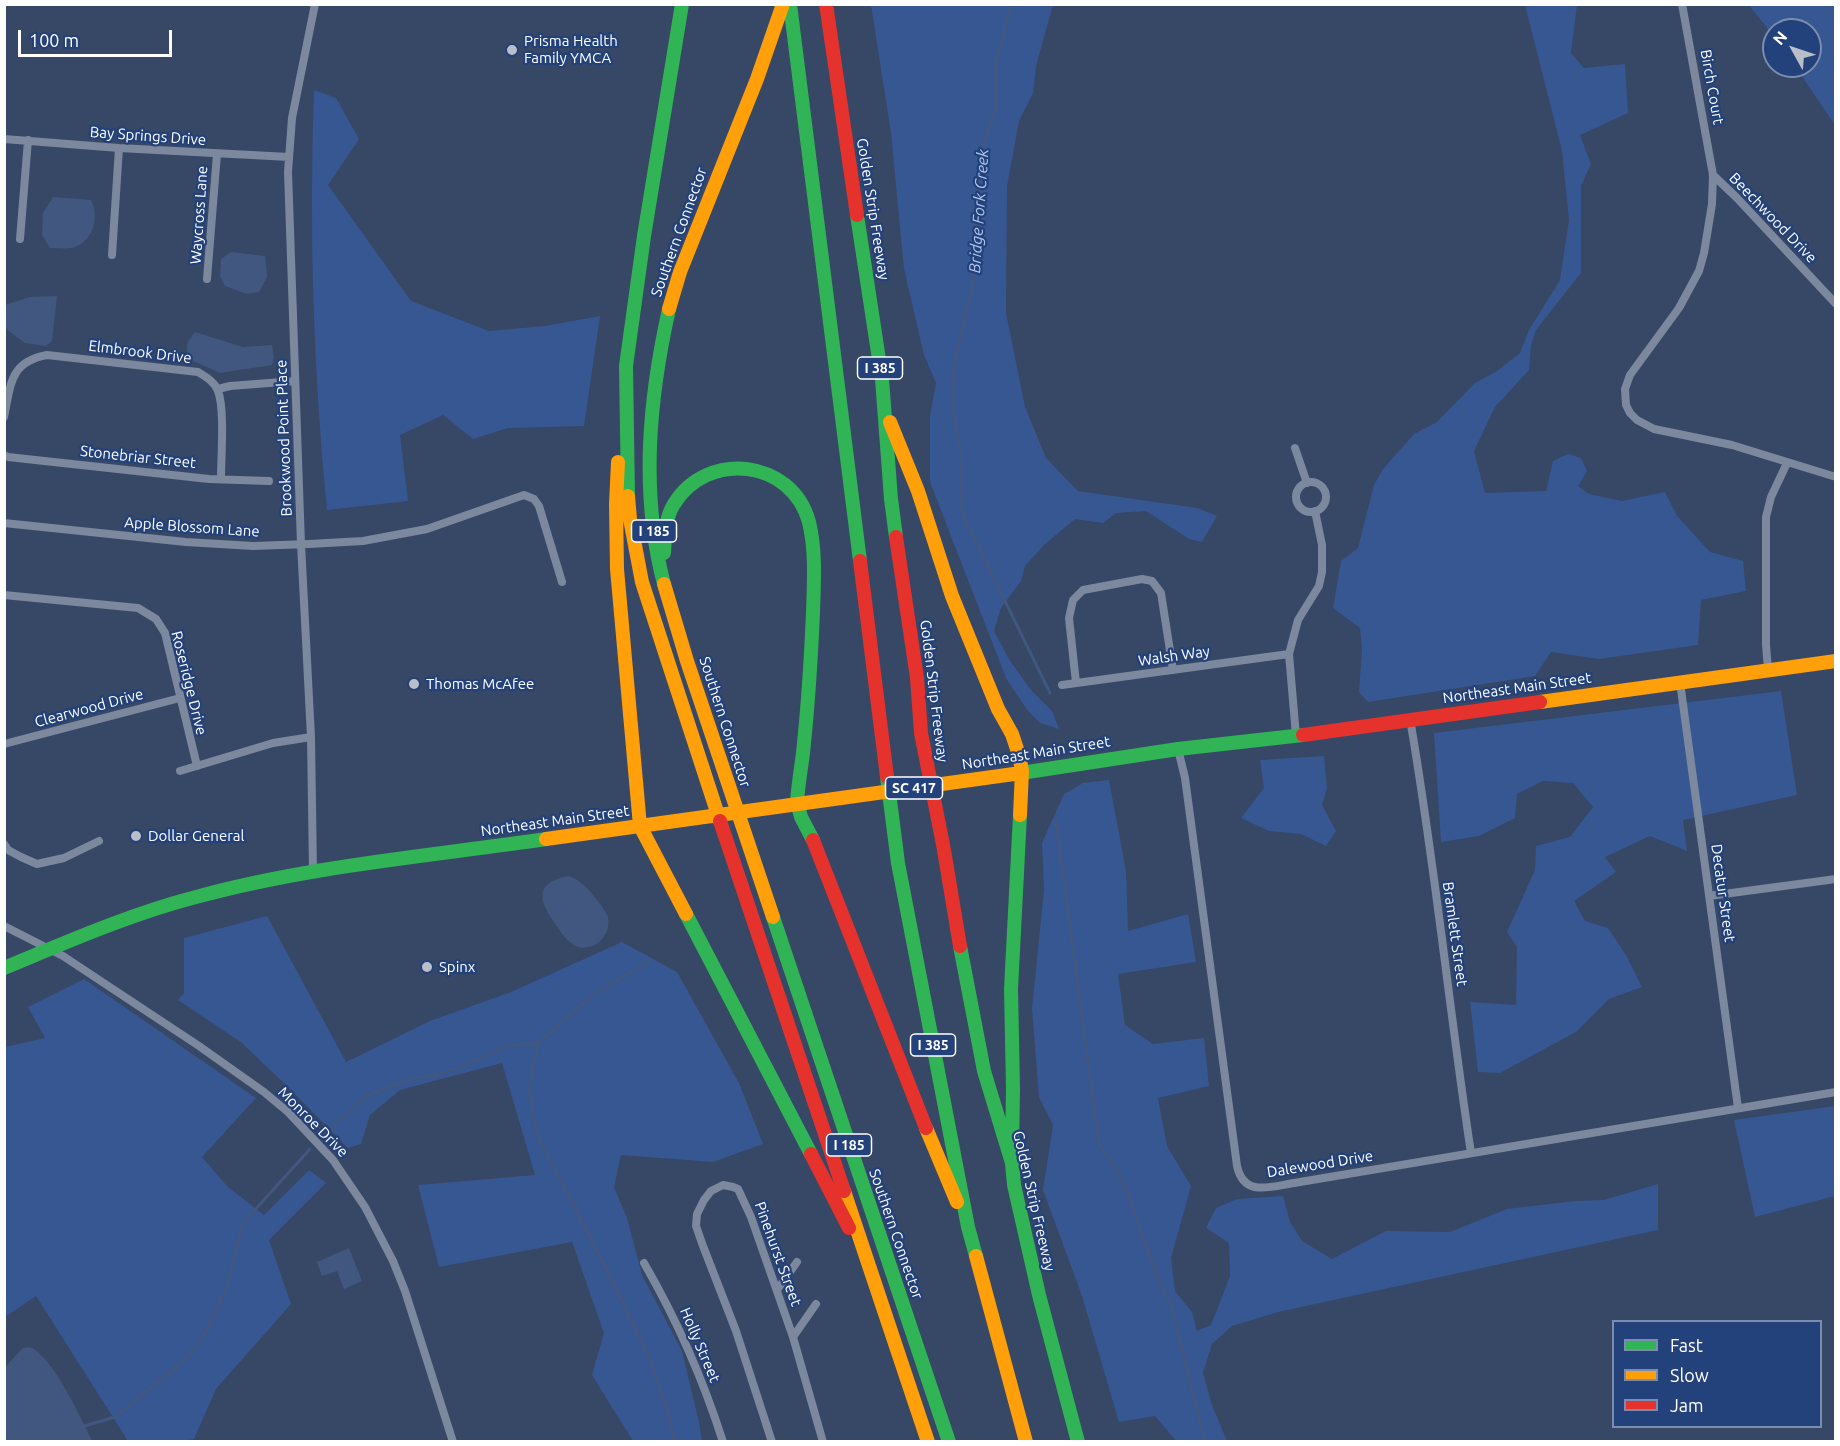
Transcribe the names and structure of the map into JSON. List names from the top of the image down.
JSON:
{
  "streets": {
    "main road": [
      "Golden Strip Freeway",
      "Southern Connector",
      "I 385",
      "I 185",
      "Northeast Main Street",
      "SC 417"
    ],
    "street": [
      "Birch Court",
      "Bay Springs Drive",
      "Waycross Lane",
      "Beechwood Drive",
      "Elmbrook Drive",
      "Brookwood Point Place",
      "Stonebriar Street",
      "Apple Blossom Lane",
      "Walsh Way",
      "Roseridge Drive",
      "Clearwood Drive",
      "Decatur Street",
      "Bramlett Street",
      "Monroe Drive",
      "Dalewood Drive",
      "Pinehurst Street",
      "Holly Street"
    ]
  },
  "crossings": [
    ["Birch Court", "Beechwood Drive"],
    ["Bay Springs Drive", "Waycross Lane"],
    ["Bay Springs Drive", "Brookwood Point Place"],
    ["Brookwood Point Place", "Apple Blossom Lane"],
    ["Brookwood Point Place", "Northeast Main Street"],
    ["Roseridge Drive", "Clearwood Drive"],
    ["Northeast Main Street", "Decatur Street"],
    ["Northeast Main Street", "Bramlett Street"],
    ["Northeast Main Street", "Monroe Drive"],
    ["Northeast Main Street", "Dalewood Drive"],
    ["Decatur Street", "Dalewood Drive"],
    ["Bramlett Street", "Dalewood Drive"]
  ],
  "water": ["Bridge Fork Creek"],
  "places": [
    "Prisma Health Family YMCA",
    "Thomas McAfee",
    "Dollar General",
    "Spinx"
  ],
  "legend": ["Fast", "Slow", "Jam"],
  "scale_bar": "100 m",
  "north": "top left"
}
